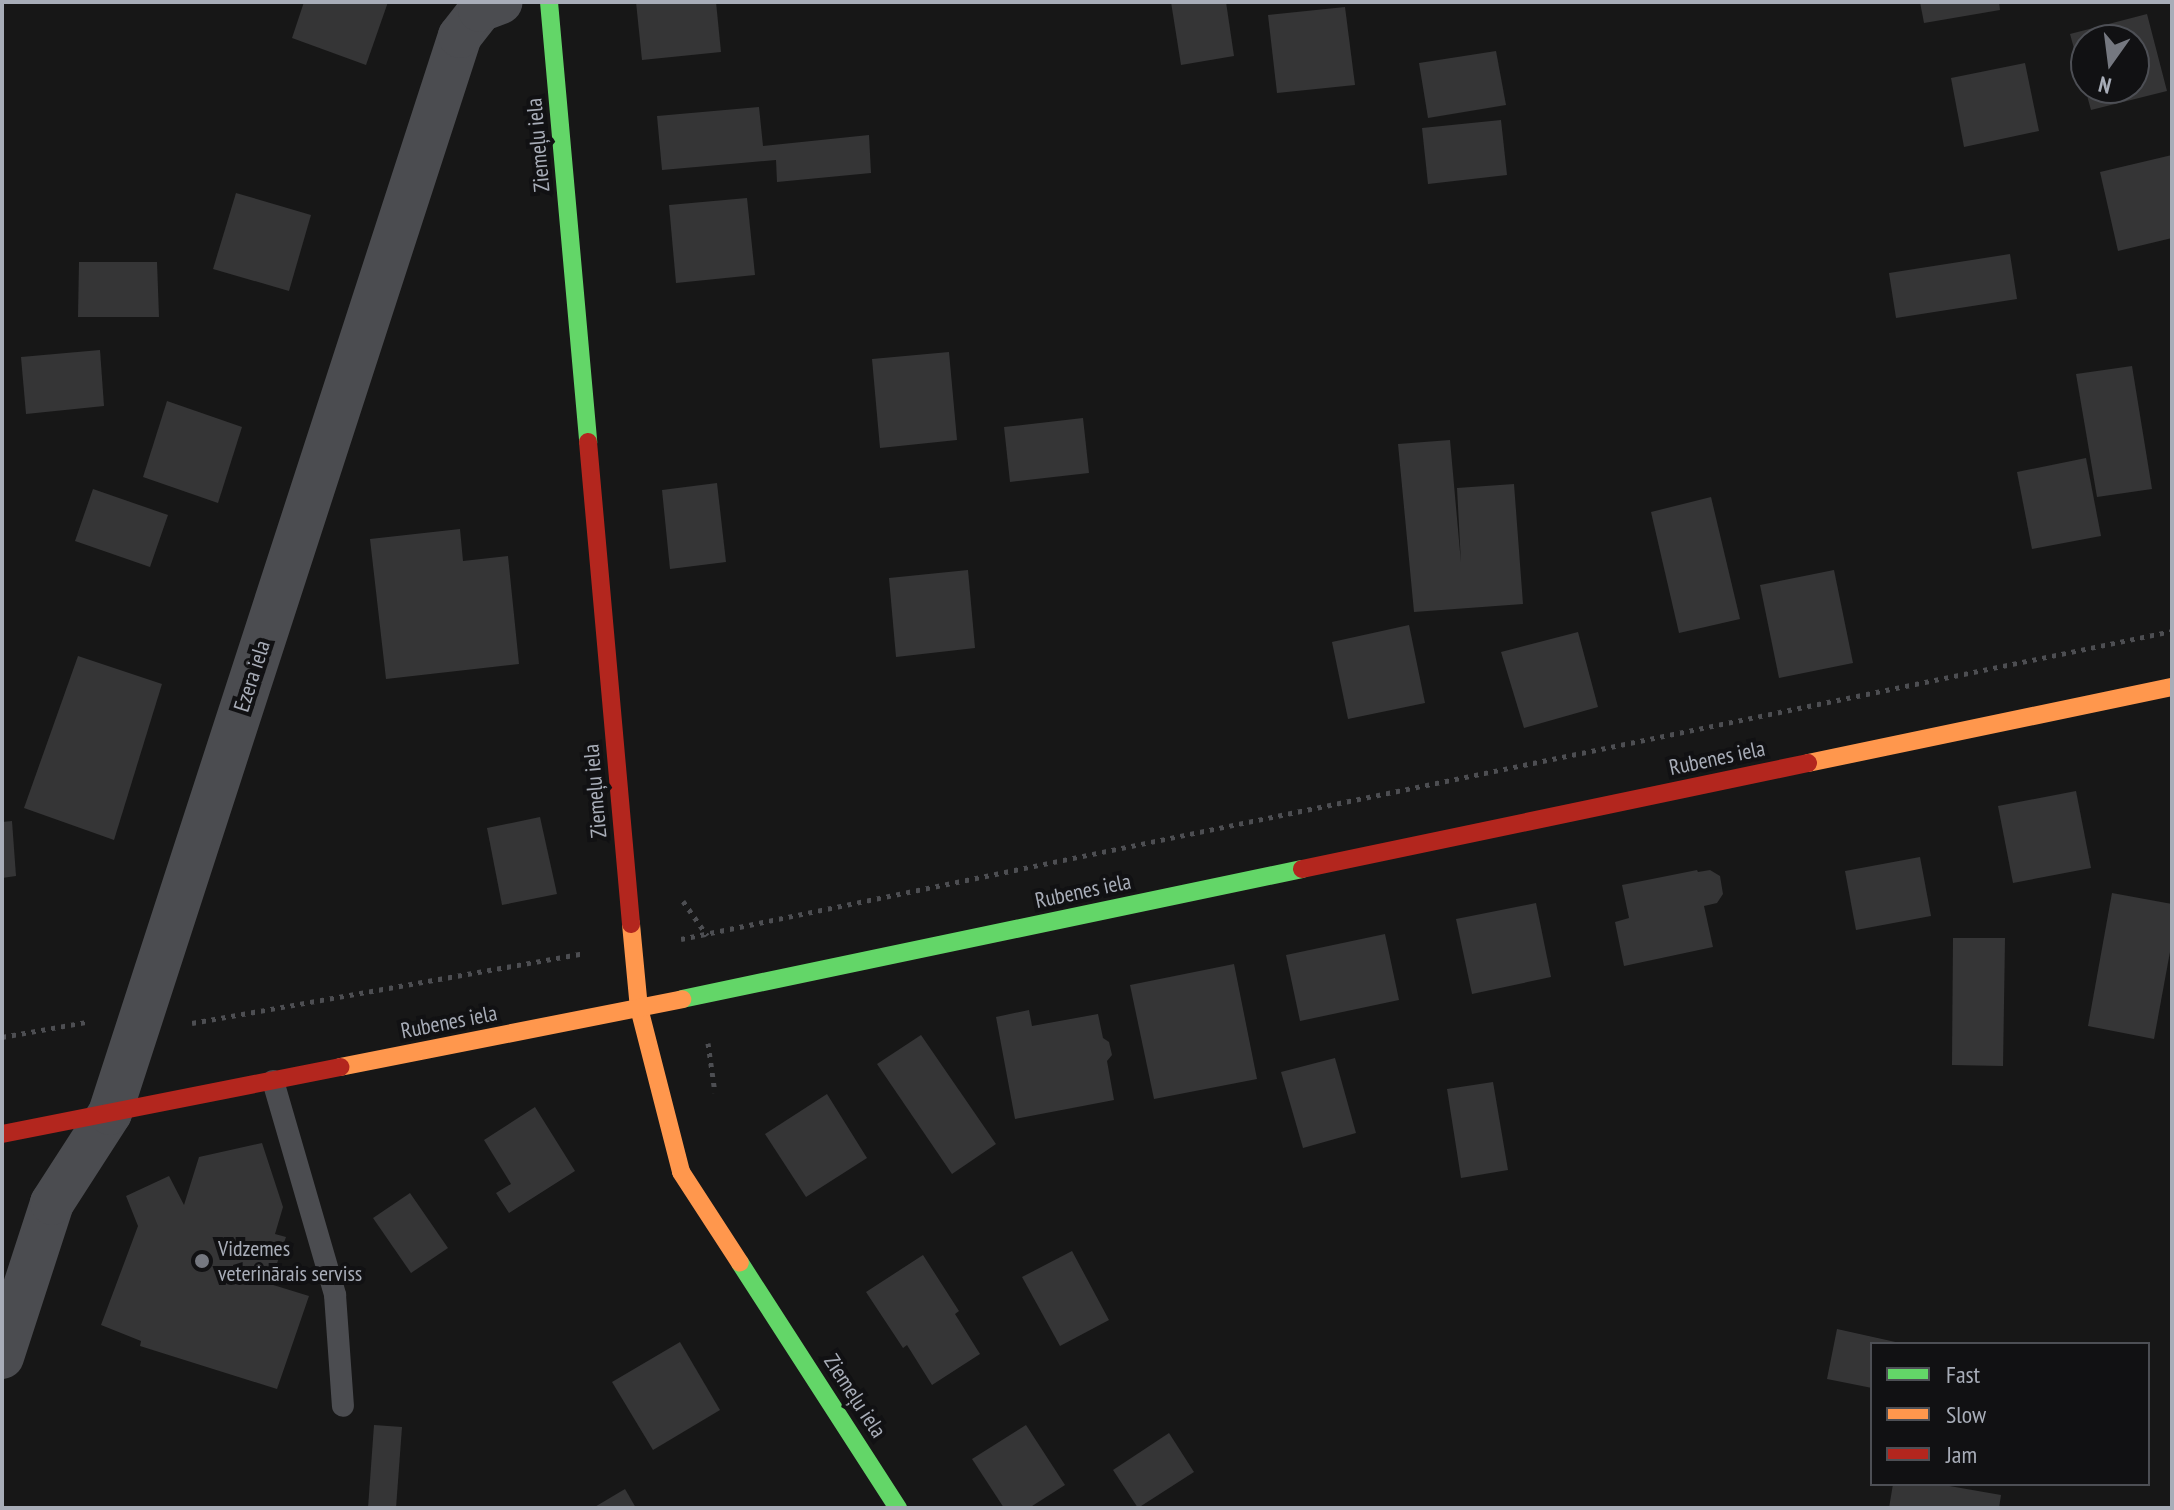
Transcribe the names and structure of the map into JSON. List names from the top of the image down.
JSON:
{
  "streets": {
    "main road": ["Ziemeļu iela", "Rubenes iela"],
    "street": ["Ezera iela"]
  },
  "crossings": [
    ["Ziemeļu iela", "Rubenes iela"],
    ["Ezera iela", "Rubenes iela"]
  ],
  "places": ["Vidzemes veterinārais serviss"],
  "legend": ["Fast", "Slow", "Jam"],
  "north": "bottom"
}
